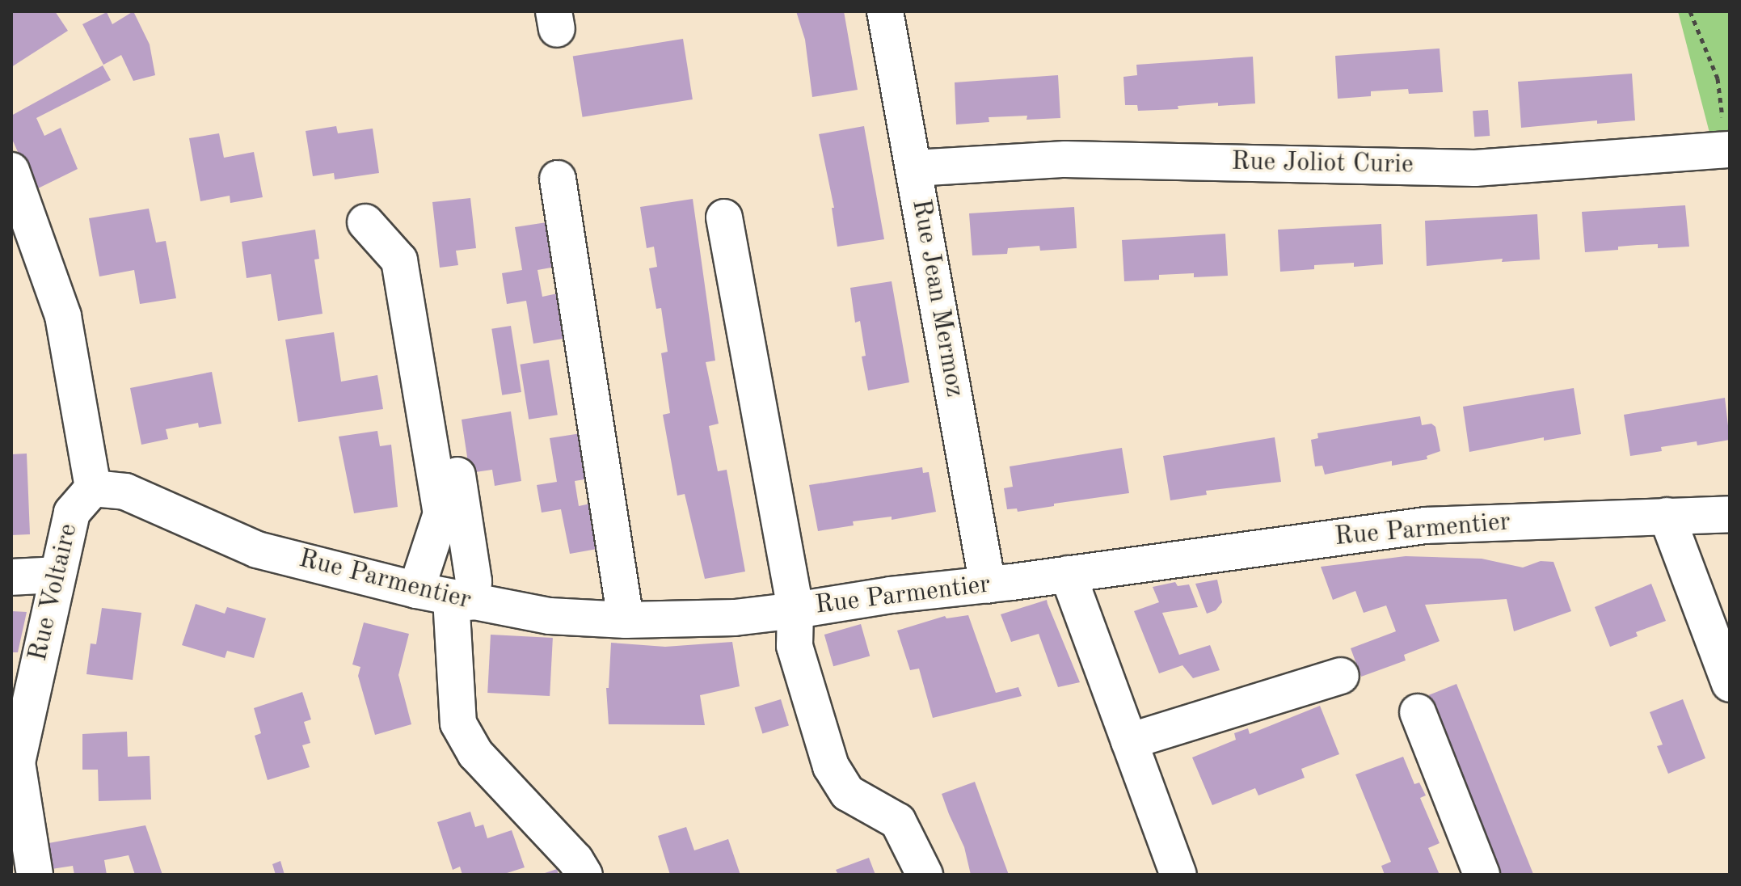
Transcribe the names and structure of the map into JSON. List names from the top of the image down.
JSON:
{
  "streets": {
    "street": [
      "Rue Joliot Curie",
      "Rue Jean Mermoz",
      "Rue Parmentier",
      "Rue Voltaire"
    ]
  },
  "crossings": [
    ["Rue Joliot Curie", "Rue Jean Mermoz"],
    ["Rue Jean Mermoz", "Rue Parmentier"],
    ["Rue Parmentier", "Rue Voltaire"]
  ]
}
